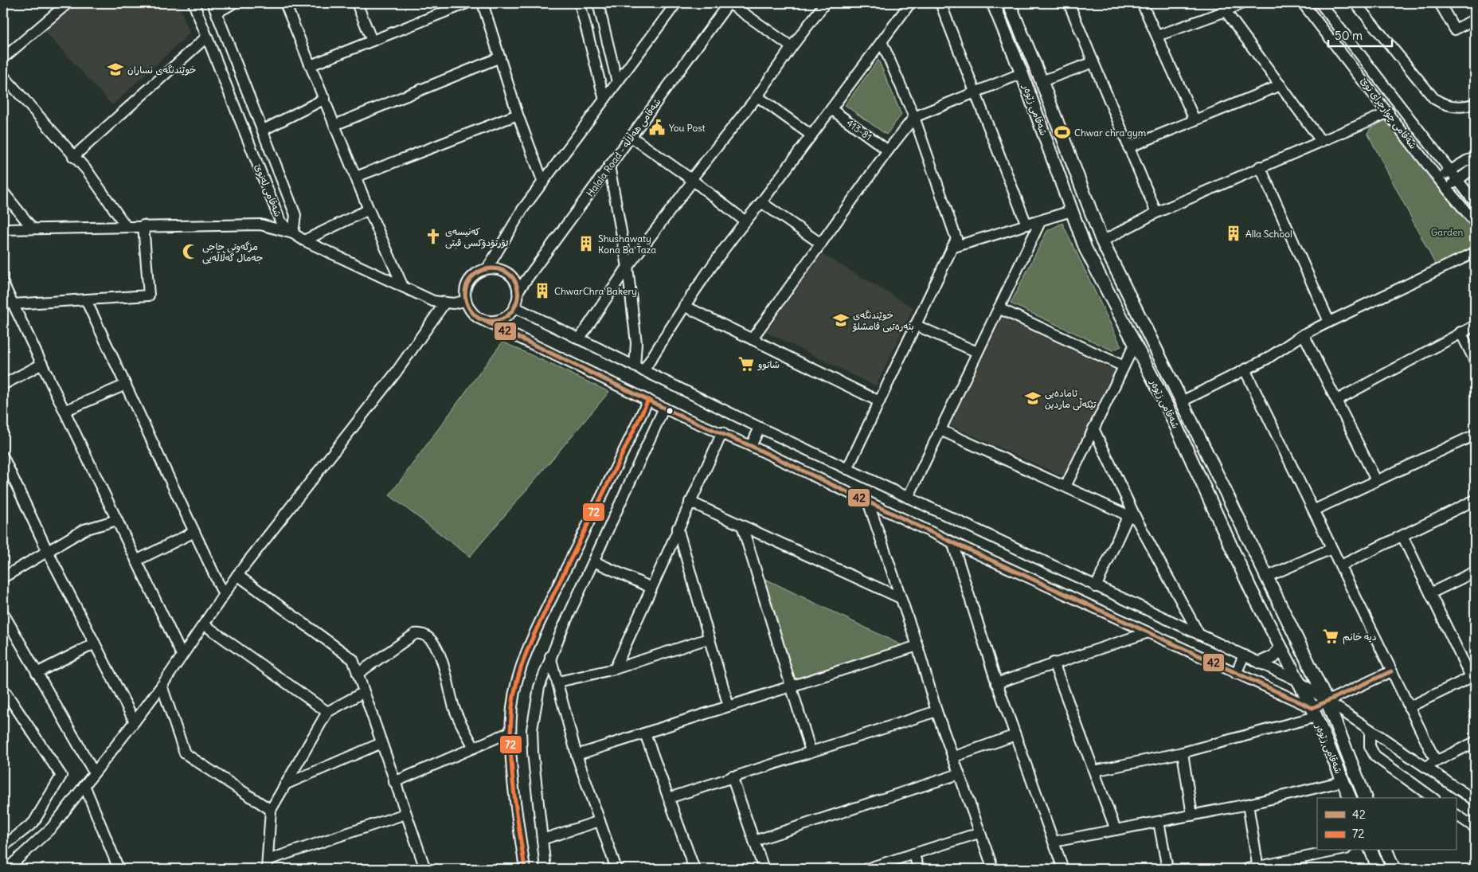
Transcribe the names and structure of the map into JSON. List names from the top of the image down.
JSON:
{
  "streets": {
    "main road": ["شەقامی زێوەر"],
    "street": [
      "شەقامی چوارچرای نوێ",
      "413-81",
      "Halala Road - شەقامی هەڵاڵە",
      "شەقامی لەنوێ"
    ]
  },
  "parks": ["Garden"],
  "places": {
    "school or university": ["خوێندنگەی نساران", "خوێندنگەی بنەرەتیی قامشلۆ", "ئامادەیی تێکەڵی ماردین"],
    "public building": ["You Post"],
    "sports": ["Chwar chra gym"],
    "building": ["Alla School", "Shushawaty Kona Ba Taza", "ChwarChra Bakery"],
    "church": ["کەنیسەی ئۆرتۆدۆکسی قبتی"],
    "mosque": ["مزگەوتی حاجی جەمال گەڵاڵەیی"],
    "supermarket": ["شاتوو", "دیە خانم"]
  },
  "lines": ["transit line 42", "transit line 72"],
  "legend": ["42", "72"],
  "scale_bar": "50 m"
}
